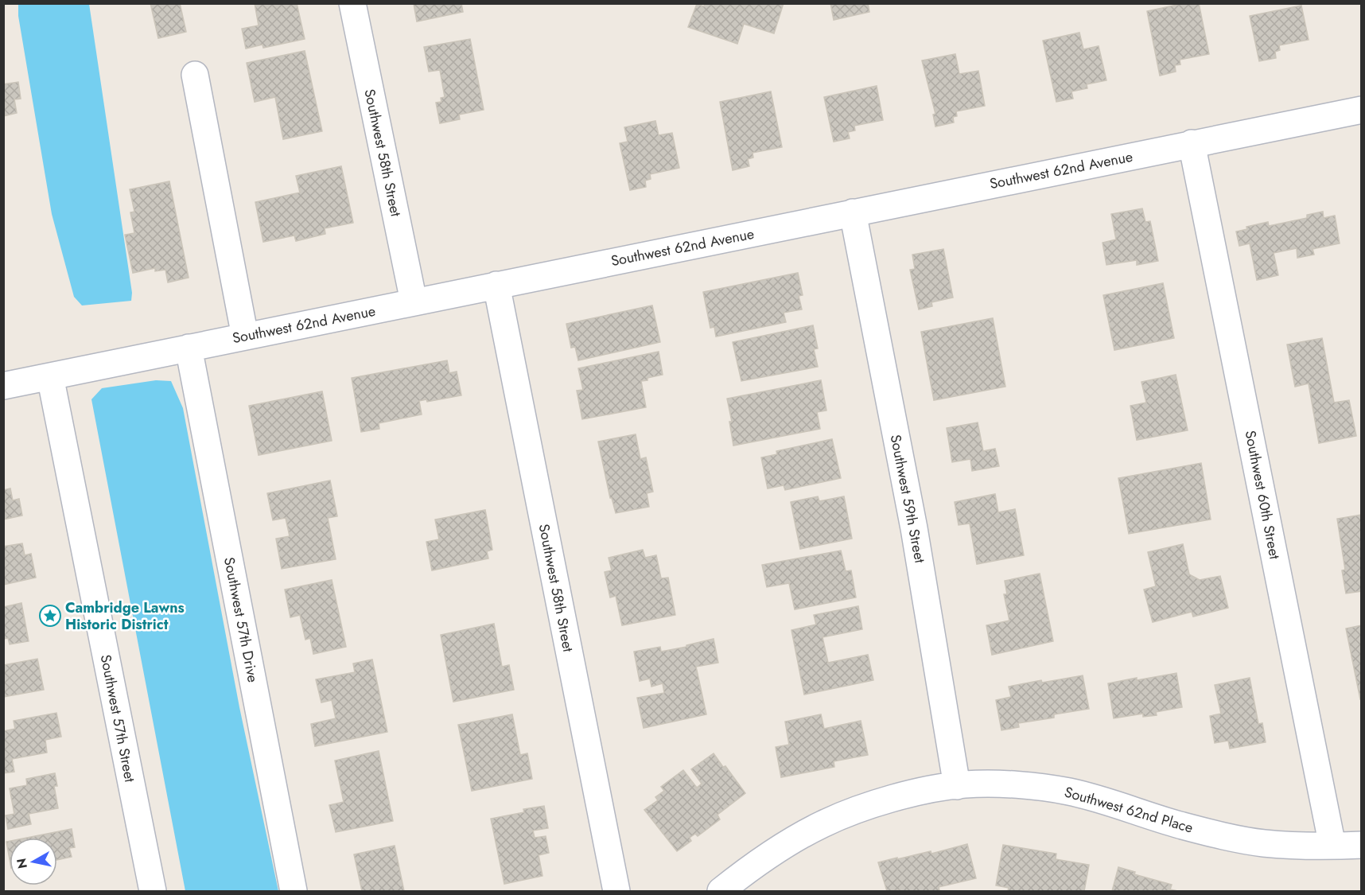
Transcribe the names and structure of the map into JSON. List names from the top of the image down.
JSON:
{
  "streets": {
    "street": [
      "Southwest 58th Street",
      "Southwest 62nd Avenue",
      "Southwest 60th Street",
      "Southwest 59th Street",
      "Southwest 57th Drive",
      "Southwest 57th Street",
      "Southwest 62nd Place"
    ]
  },
  "crossings": [
    ["Southwest 58th Street", "Southwest 62nd Avenue"],
    ["Southwest 62nd Avenue", "Southwest 60th Street"],
    ["Southwest 62nd Avenue", "Southwest 59th Street"],
    ["Southwest 62nd Avenue", "Southwest 57th Drive"],
    ["Southwest 62nd Avenue", "Southwest 57th Street"],
    ["Southwest 60th Street", "Southwest 62nd Place"],
    ["Southwest 59th Street", "Southwest 62nd Place"]
  ],
  "places": {
    "place": ["Cambridge Lawns Historic District"]
  },
  "north": "left"
}
